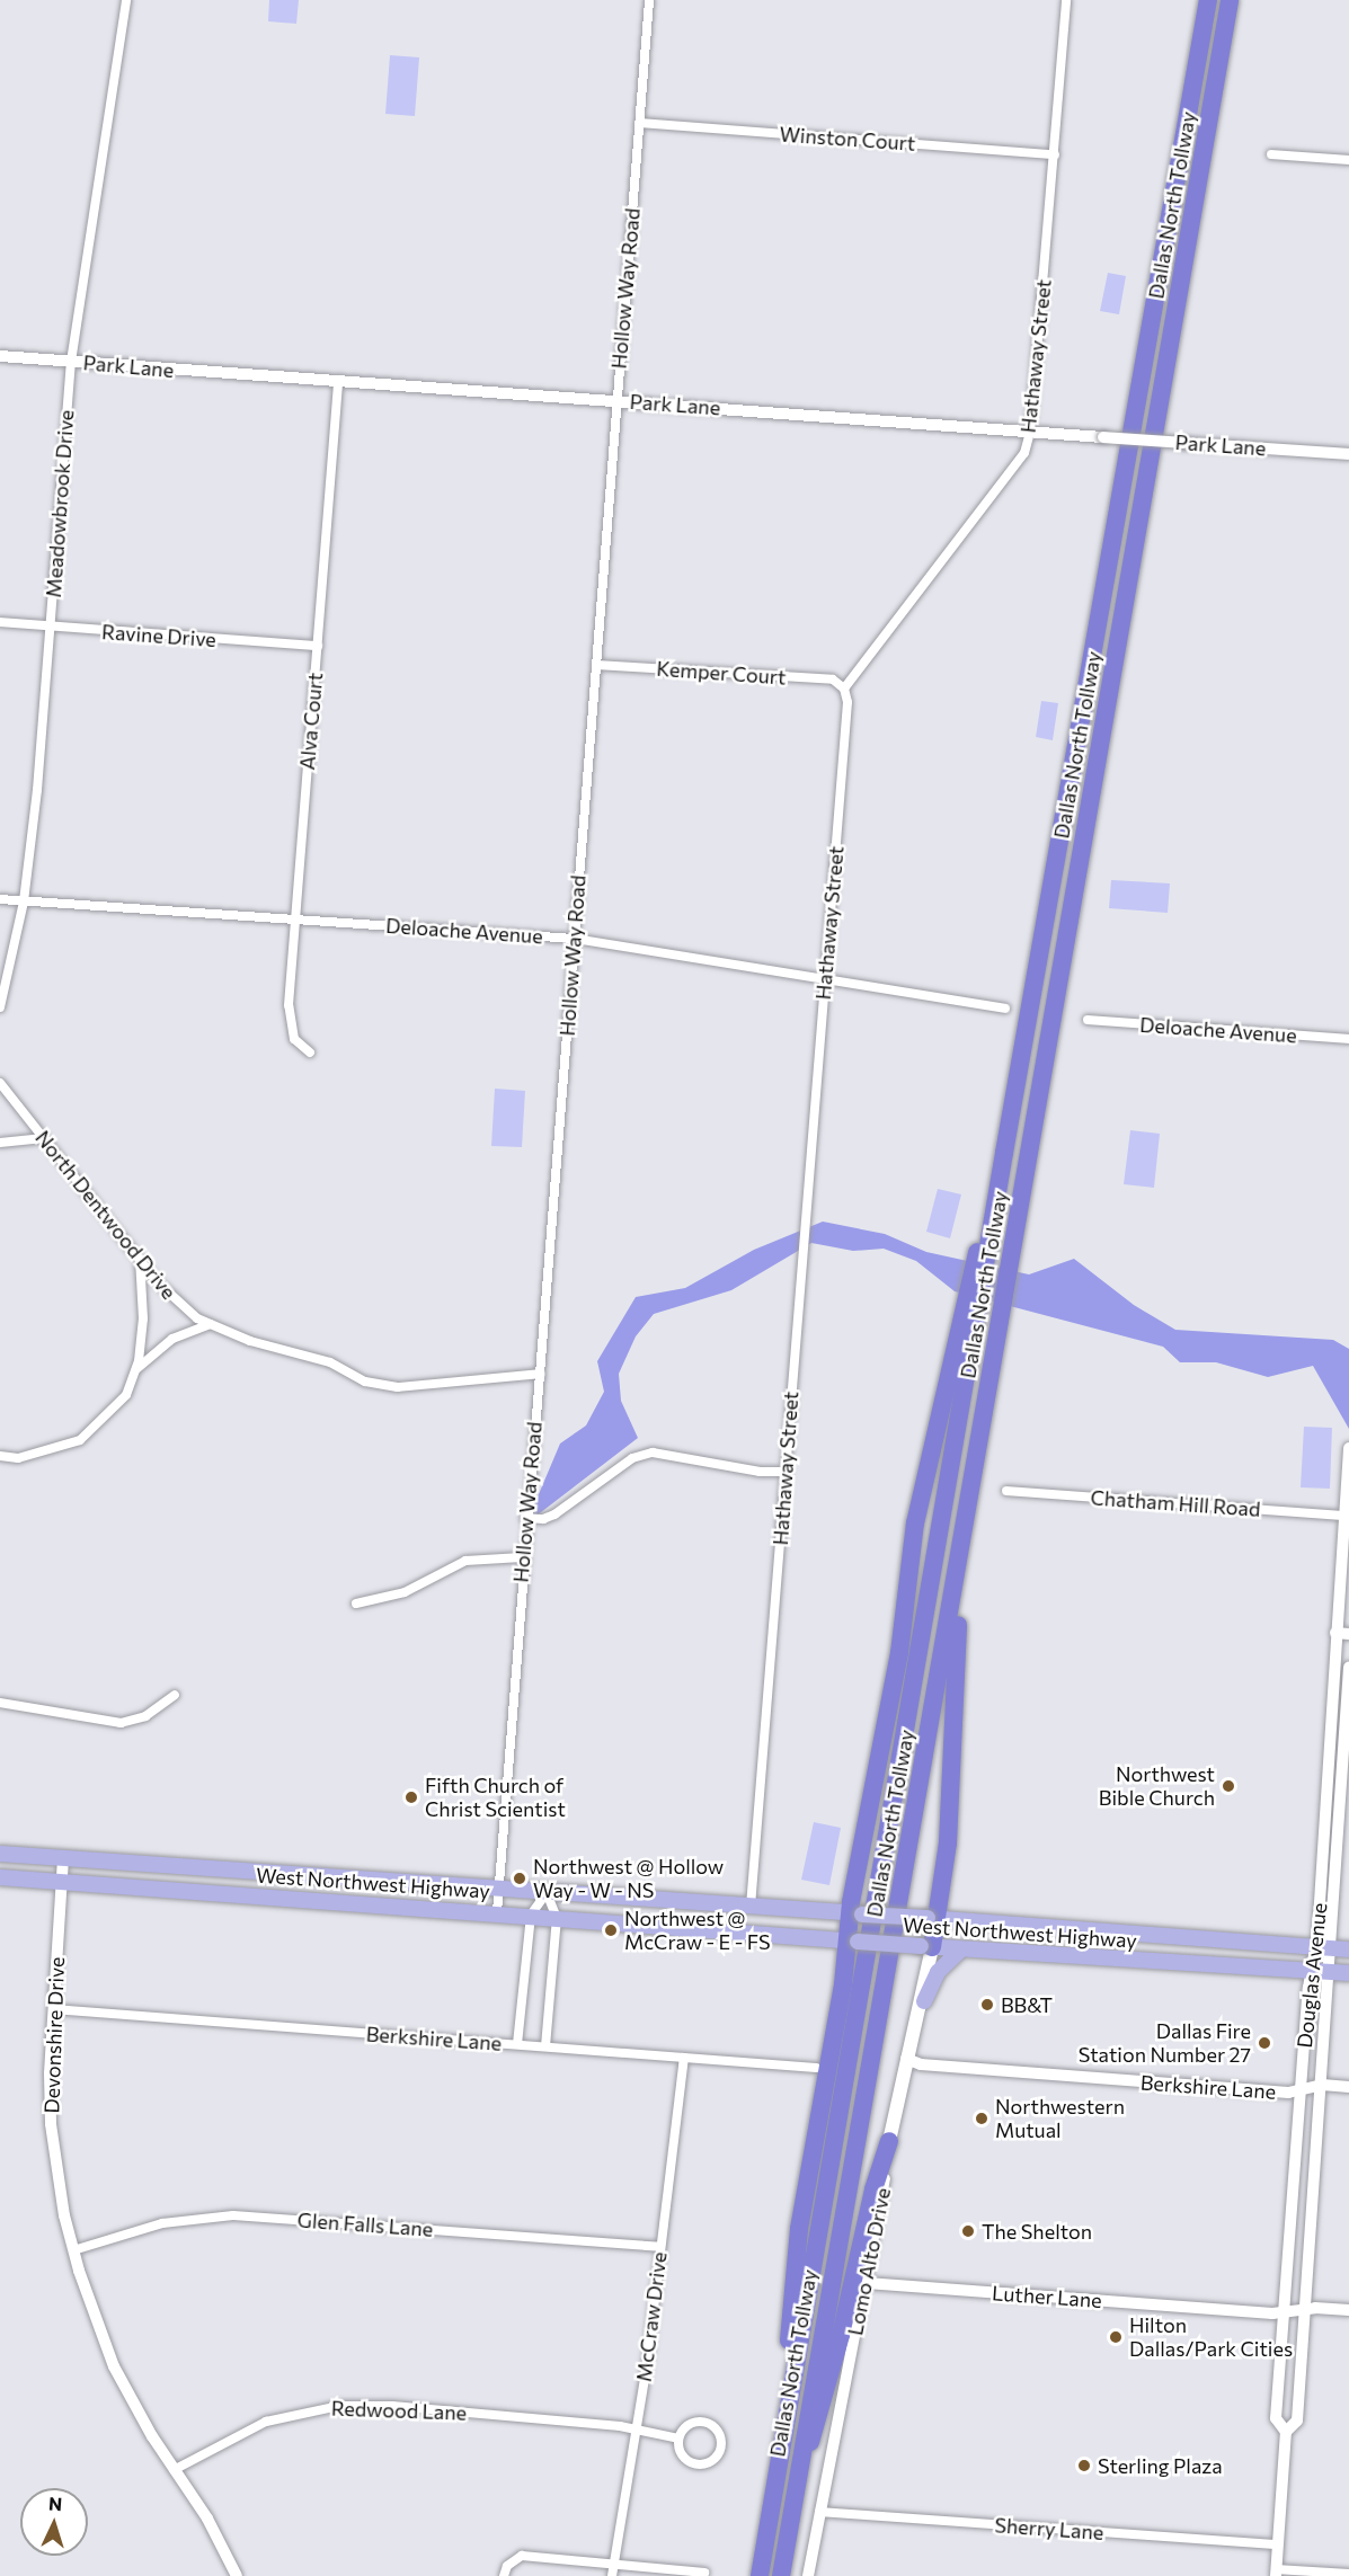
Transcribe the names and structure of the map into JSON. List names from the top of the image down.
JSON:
{
  "streets": {
    "highway": ["Dallas North Tollway"],
    "main road": ["West Northwest Highway", "Lomo Alto Drive"],
    "street": [
      "Winston Court",
      "Hollow Way Road",
      "Hathaway Street",
      "Park Lane",
      "Meadowbrook Drive",
      "Ravine Drive",
      "Kemper Court",
      "Alva Court",
      "Deloache Avenue",
      "North Dentwood Drive",
      "Chatham Hill Road",
      "Douglas Avenue",
      "Devonshire Drive",
      "Berkshire Lane",
      "Glen Falls Lane",
      "Luther Lane",
      "McCraw Drive",
      "Redwood Lane",
      "Sherry Lane"
    ]
  },
  "crossings": [
    ["Winston Court", "Hollow Way Road"],
    ["Winston Court", "Hathaway Street"],
    ["Hollow Way Road", "Park Lane"],
    ["Hollow Way Road", "Kemper Court"],
    ["Hollow Way Road", "Deloache Avenue"],
    ["Hollow Way Road", "North Dentwood Drive"],
    ["Hollow Way Road", "West Northwest Highway"],
    ["Hathaway Street", "Park Lane"],
    ["Hathaway Street", "Kemper Court"],
    ["Hathaway Street", "Deloache Avenue"],
    ["Hathaway Street", "West Northwest Highway"],
    ["Park Lane", "Meadowbrook Drive"],
    ["Park Lane", "Alva Court"],
    ["Meadowbrook Drive", "Ravine Drive"],
    ["Meadowbrook Drive", "Deloache Avenue"],
    ["Ravine Drive", "Alva Court"],
    ["Alva Court", "Deloache Avenue"],
    ["Chatham Hill Road", "Douglas Avenue"],
    ["West Northwest Highway", "Douglas Avenue"],
    ["West Northwest Highway", "Devonshire Drive"],
    ["West Northwest Highway", "Lomo Alto Drive"],
    ["Douglas Avenue", "Berkshire Lane"],
    ["Douglas Avenue", "Luther Lane"],
    ["Douglas Avenue", "Sherry Lane"],
    ["Devonshire Drive", "Berkshire Lane"],
    ["Devonshire Drive", "Glen Falls Lane"],
    ["Devonshire Drive", "Redwood Lane"],
    ["Berkshire Lane", "Lomo Alto Drive"],
    ["Berkshire Lane", "McCraw Drive"],
    ["Glen Falls Lane", "McCraw Drive"],
    ["Lomo Alto Drive", "Luther Lane"],
    ["Lomo Alto Drive", "Sherry Lane"],
    ["McCraw Drive", "Redwood Lane"]
  ],
  "places": [
    "Northwest Bible Church",
    "Fifth Church of Christ Scientist",
    "Northwest @ Hollow Way - W - NS",
    "Northwest @ McCraw - E - FS",
    "BB&T",
    "Dallas Fire Station Number 27",
    "Northwestern Mutual",
    "The Shelton",
    "Hilton Dallas/Park Cities",
    "Sterling Plaza"
  ],
  "north": "top"
}
